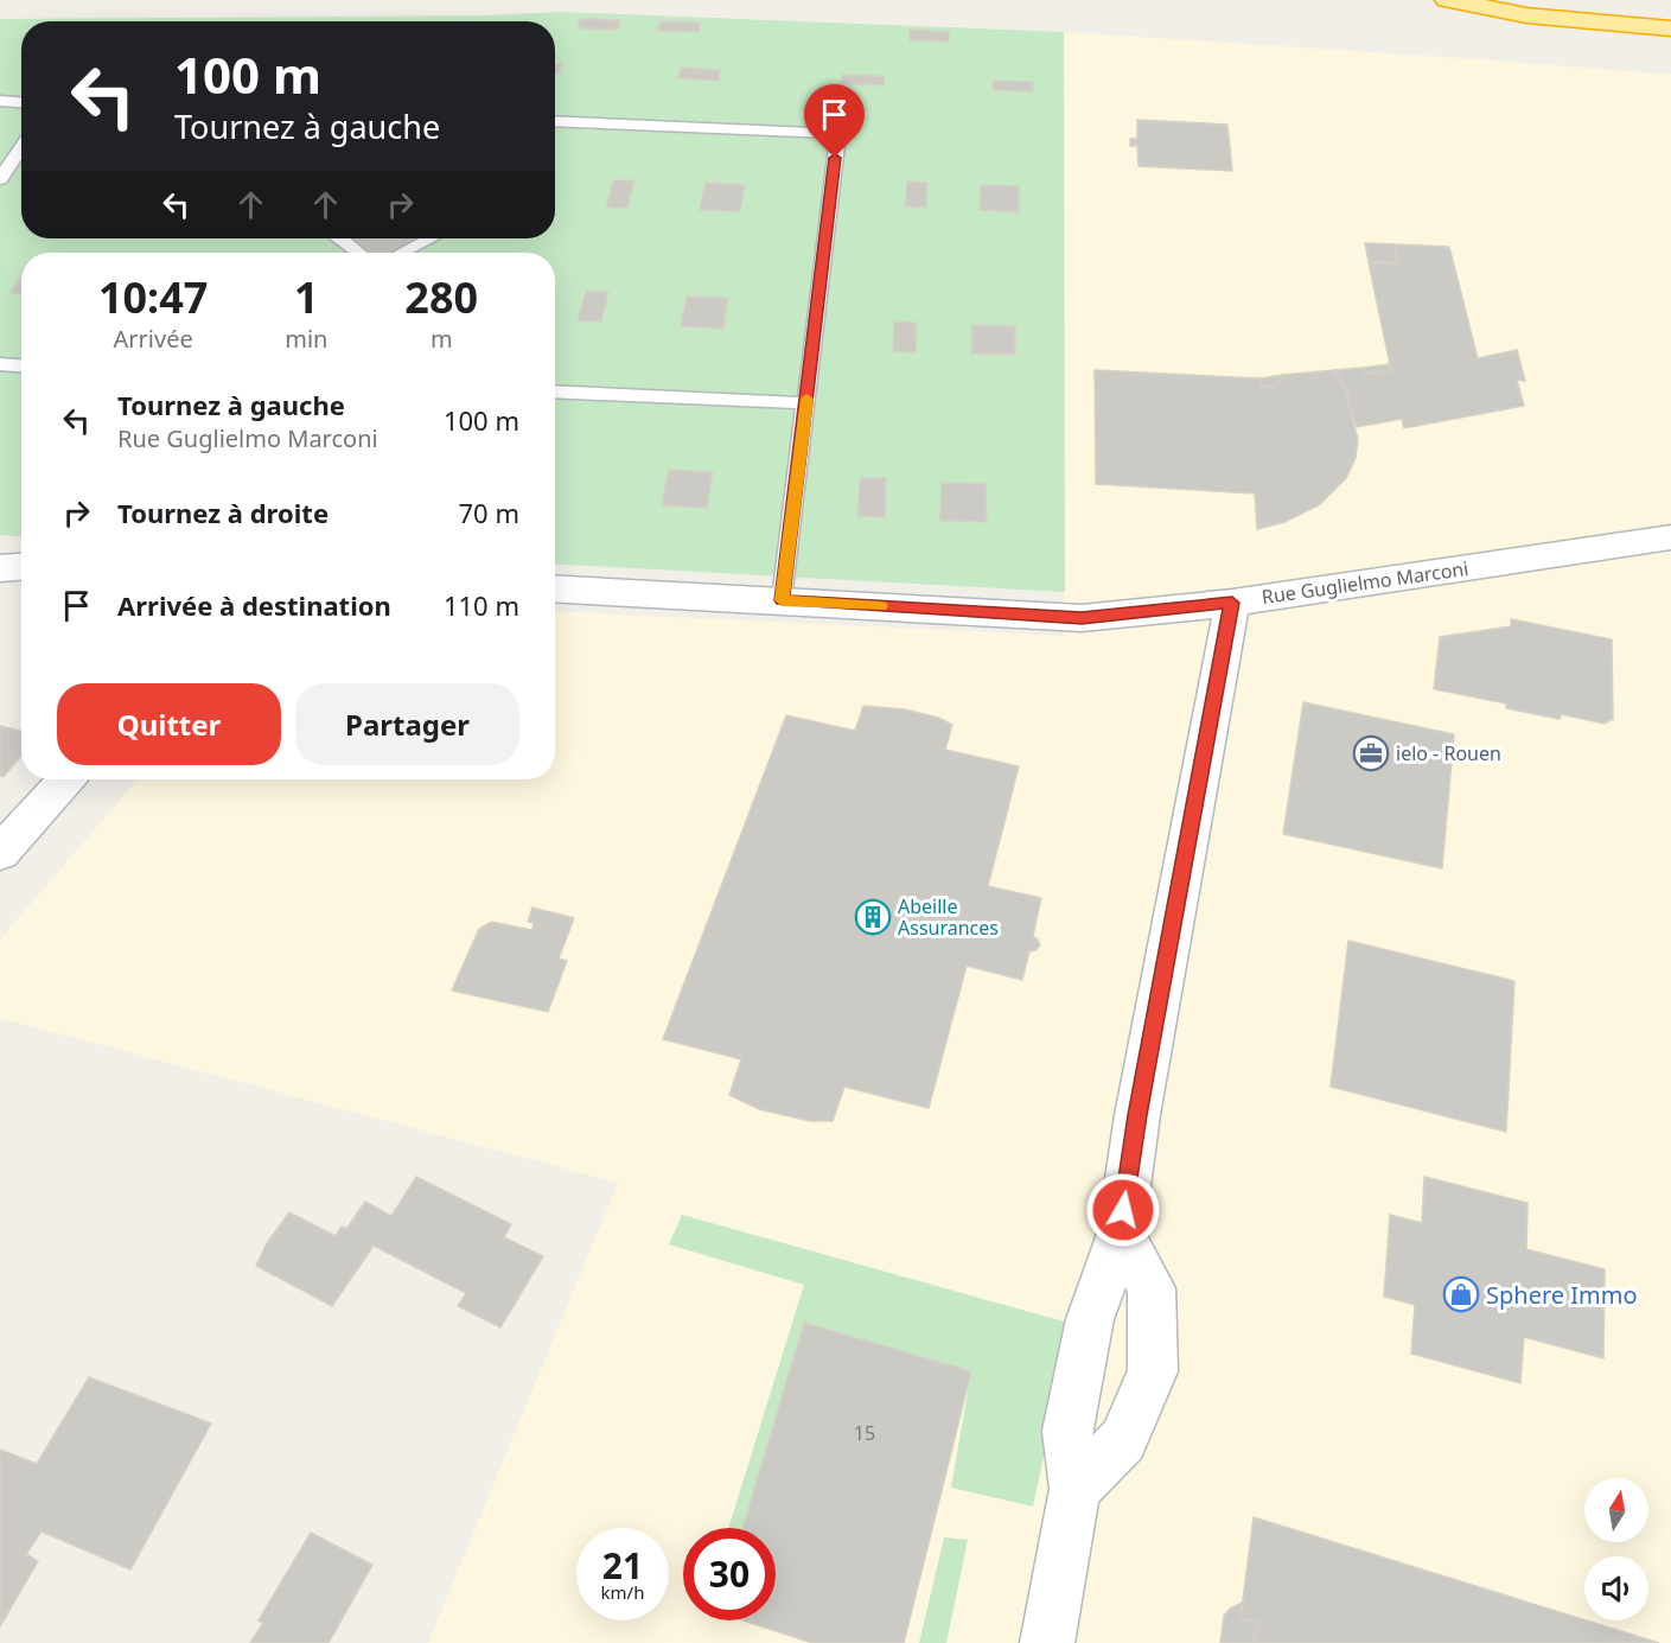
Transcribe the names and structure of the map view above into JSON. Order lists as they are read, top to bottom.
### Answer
{
  "streets": {
    "street": ["Rue Guglielmo Marconi"]
  },
  "places": {
    "office": ["ielo - Rouen"],
    "building": ["Abeille Assurances"],
    "shop": ["Sphere Immo"]
  },
  "house_numbers": ["15"],
  "north": "top",
  "page": {
    "turn": ["100 m", "Tournez à gauche"],
    "eta": [
      "10:47",
      "Arrivée",
      "1",
      "min",
      "280",
      "m"
    ],
    "list": [
      {
        "name": "Tournez à gauche",
        "note": "Rue Guglielmo Marconi",
        "value": "100 m"
      },
      {
        "name": "Tournez à droite",
        "value": "70 m"
      },
      {
        "name": "Arrivée à destination",
        "value": "110 m"
      }
    ],
    "buttons": ["Quitter", "Partager"],
    "speed": "21 km/h",
    "limit": "30"
  }
}
